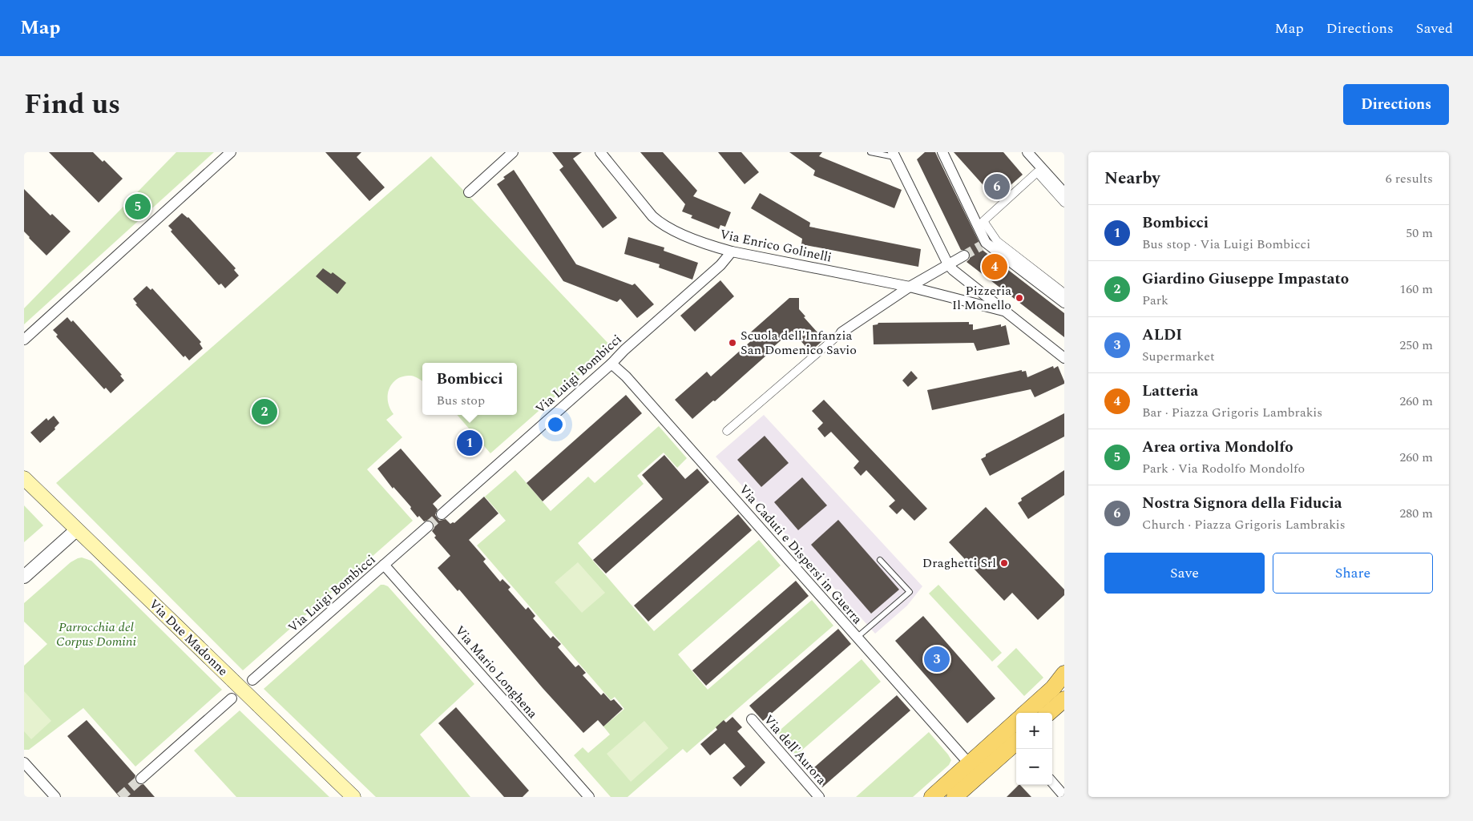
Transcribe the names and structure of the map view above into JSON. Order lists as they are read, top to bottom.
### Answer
{
  "streets": {
    "main road": ["Via Due Madonne"],
    "street": [
      "Via Enrico Golinelli",
      "Via Luigi Bombicci",
      "Via Caduti e Dispersi in Guerra",
      "Via Mario Longhena",
      "Via dell'Aurora"
    ]
  },
  "crossings": [
    ["Via Enrico Golinelli", "Via Luigi Bombicci"],
    ["Via Luigi Bombicci", "Via Caduti e Dispersi in Guerra"],
    ["Via Luigi Bombicci", "Via Mario Longhena"]
  ],
  "parks": ["Parrocchia del Corpus Domini"],
  "places": ["Pizzeria Il Monello", "Scuola dell'Infanzia San Domenico Savio", "Draghetti Srl"],
  "page": {
    "header": "Map",
    "nav": ["Map", "Directions", "Saved"],
    "title": "Find us",
    "buttons": [
      "Directions",
      ["Save", "Share"]
    ],
    "heading": ["Nearby", "6 results"],
    "pins": [
      "6",
      "5",
      "4",
      "2",
      "1",
      "3"
    ],
    "list": [
      {
        "mark": "1",
        "name": "Bombicci",
        "note": "Bus stop · Via Luigi Bombicci",
        "value": "50 m"
      },
      {
        "mark": "2",
        "name": "Giardino Giuseppe Impastato",
        "note": "Park",
        "value": "160 m"
      },
      {
        "mark": "3",
        "name": "ALDI",
        "note": "Supermarket",
        "value": "250 m"
      },
      {
        "mark": "4",
        "name": "Latteria",
        "note": "Bar · Piazza Grigoris Lambrakis",
        "value": "260 m"
      },
      {
        "mark": "5",
        "name": "Area ortiva Mondolfo",
        "note": "Park · Via Rodolfo Mondolfo",
        "value": "260 m"
      },
      {
        "mark": "6",
        "name": "Nostra Signora della Fiducia",
        "note": "Church · Piazza Grigoris Lambrakis",
        "value": "280 m"
      }
    ],
    "popup": ["Bombicci", "Bus stop"],
    "map_buttons": ["+", "−"]
  }
}
